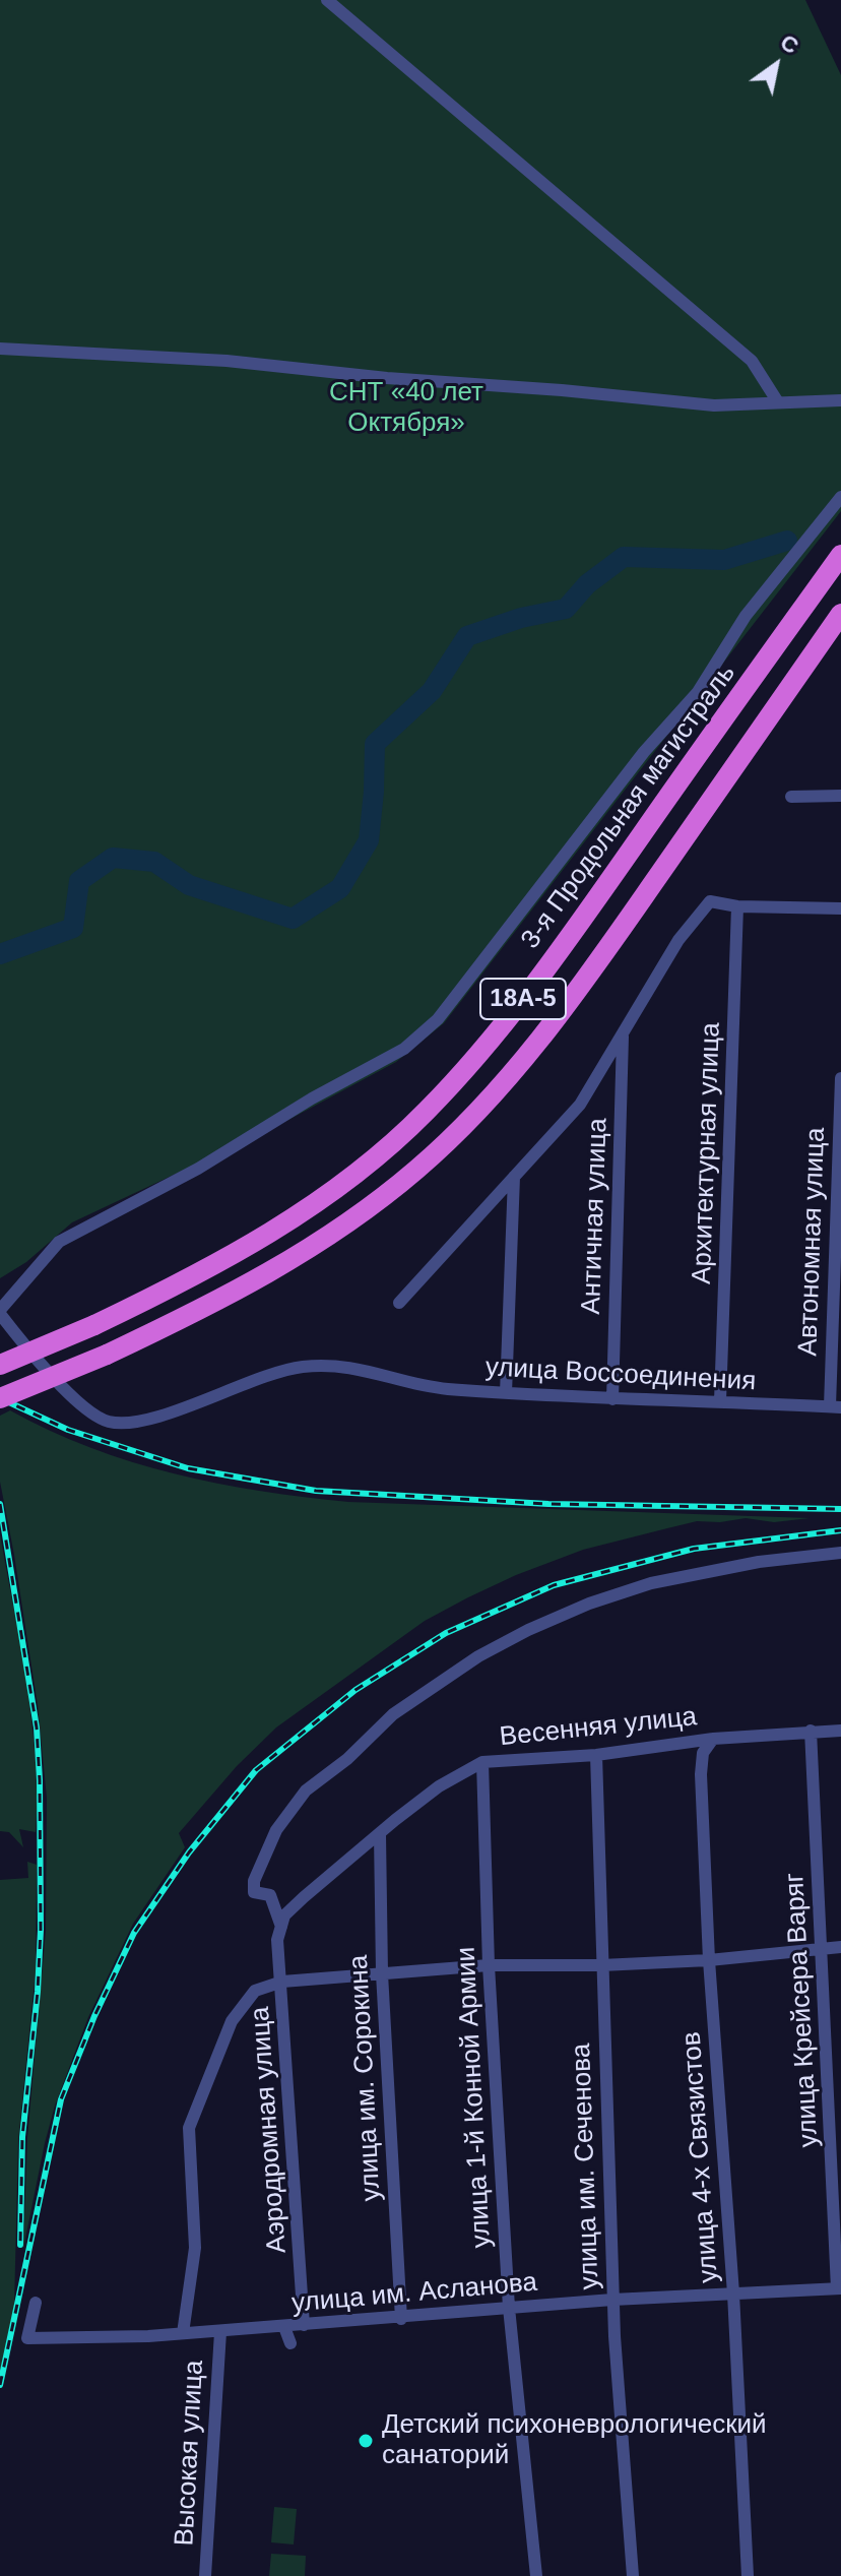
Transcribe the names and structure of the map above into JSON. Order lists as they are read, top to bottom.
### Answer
{
  "streets": {
    "highway": ["3-я Продольная магистраль", "18А-5"],
    "street": [
      "Архитектурная улица",
      "Античная улица",
      "Автономная улица",
      "улица Воссоединения",
      "Весенняя улица",
      "улица Крейсера Варяг",
      "улица им. Сорокина",
      "улица 1-й Конной Армии",
      "Аэродромная улица",
      "улица 4-х Связистов",
      "улица им. Сеченова",
      "улица им. Асланова",
      "Высокая улица"
    ]
  },
  "crossings": [
    ["Архитектурная улица", "улица Воссоединения"],
    ["Античная улица", "улица Воссоединения"],
    ["Автономная улица", "улица Воссоединения"],
    ["Весенняя улица", "улица Крейсера Варяг"],
    ["Весенняя улица", "улица им. Сорокина"],
    ["Весенняя улица", "улица 1-й Конной Армии"],
    ["Весенняя улица", "улица 4-х Связистов"],
    ["Весенняя улица", "улица им. Сеченова"],
    ["улица Крейсера Варяг", "улица им. Асланова"],
    ["улица им. Сорокина", "улица им. Асланова"],
    ["улица 1-й Конной Армии", "улица им. Асланова"],
    ["Аэродромная улица", "улица им. Асланова"],
    ["Аэродромная улица", "Высокая улица"],
    ["улица 4-х Связистов", "улица им. Асланова"],
    ["улица им. Сеченова", "улица им. Асланова"],
    ["улица им. Асланова", "Высокая улица"]
  ],
  "parks": ["СНТ «40 лет Октября»"],
  "places": ["Детский психоневрологический санаторий"],
  "north": "top right"
}
